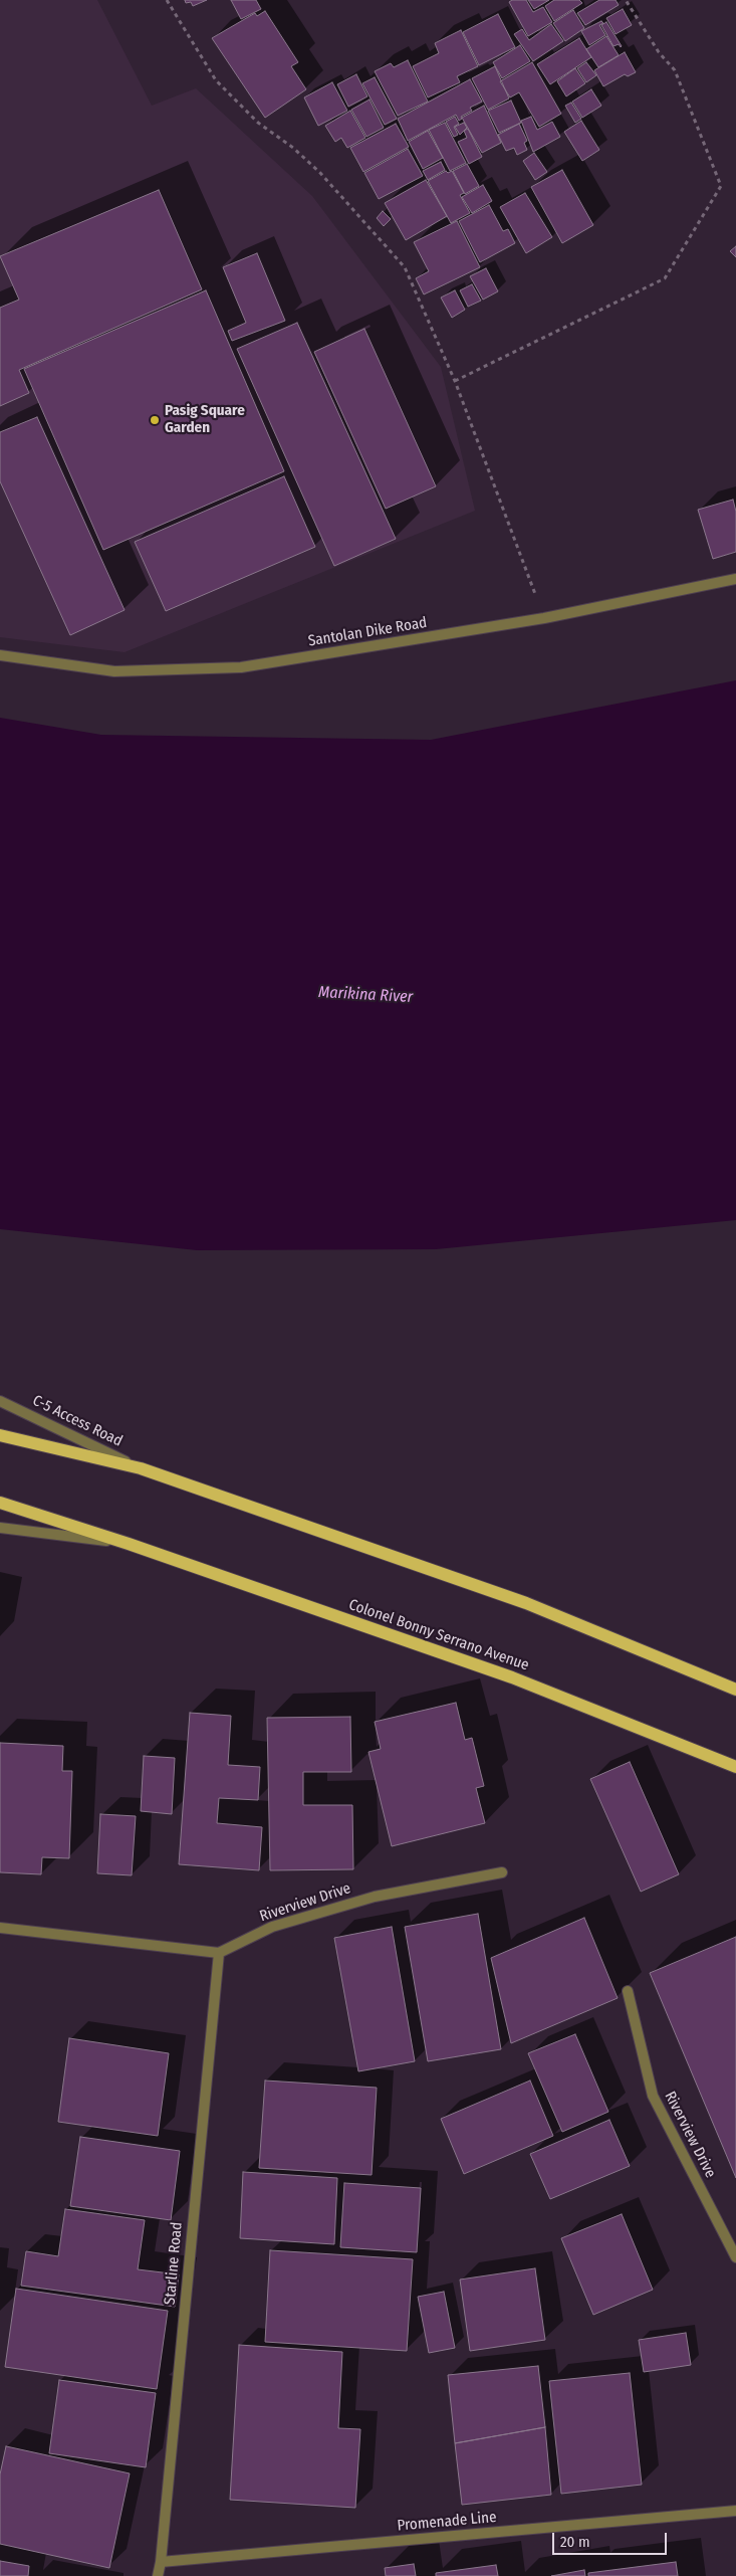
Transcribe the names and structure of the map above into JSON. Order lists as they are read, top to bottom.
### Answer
{
  "streets": {
    "main road": ["Colonel Bonny Serrano Avenue"],
    "street": [
      "Santolan Dike Road",
      "C-5 Access Road",
      "Riverview Drive",
      "Starline Road",
      "Promenade Line"
    ]
  },
  "crossings": [
    ["Riverview Drive", "Starline Road"],
    ["Starline Road", "Promenade Line"]
  ],
  "water": ["Marikina River"],
  "places": ["Pasig Square Garden"],
  "scale_bar": "20 m"
}
